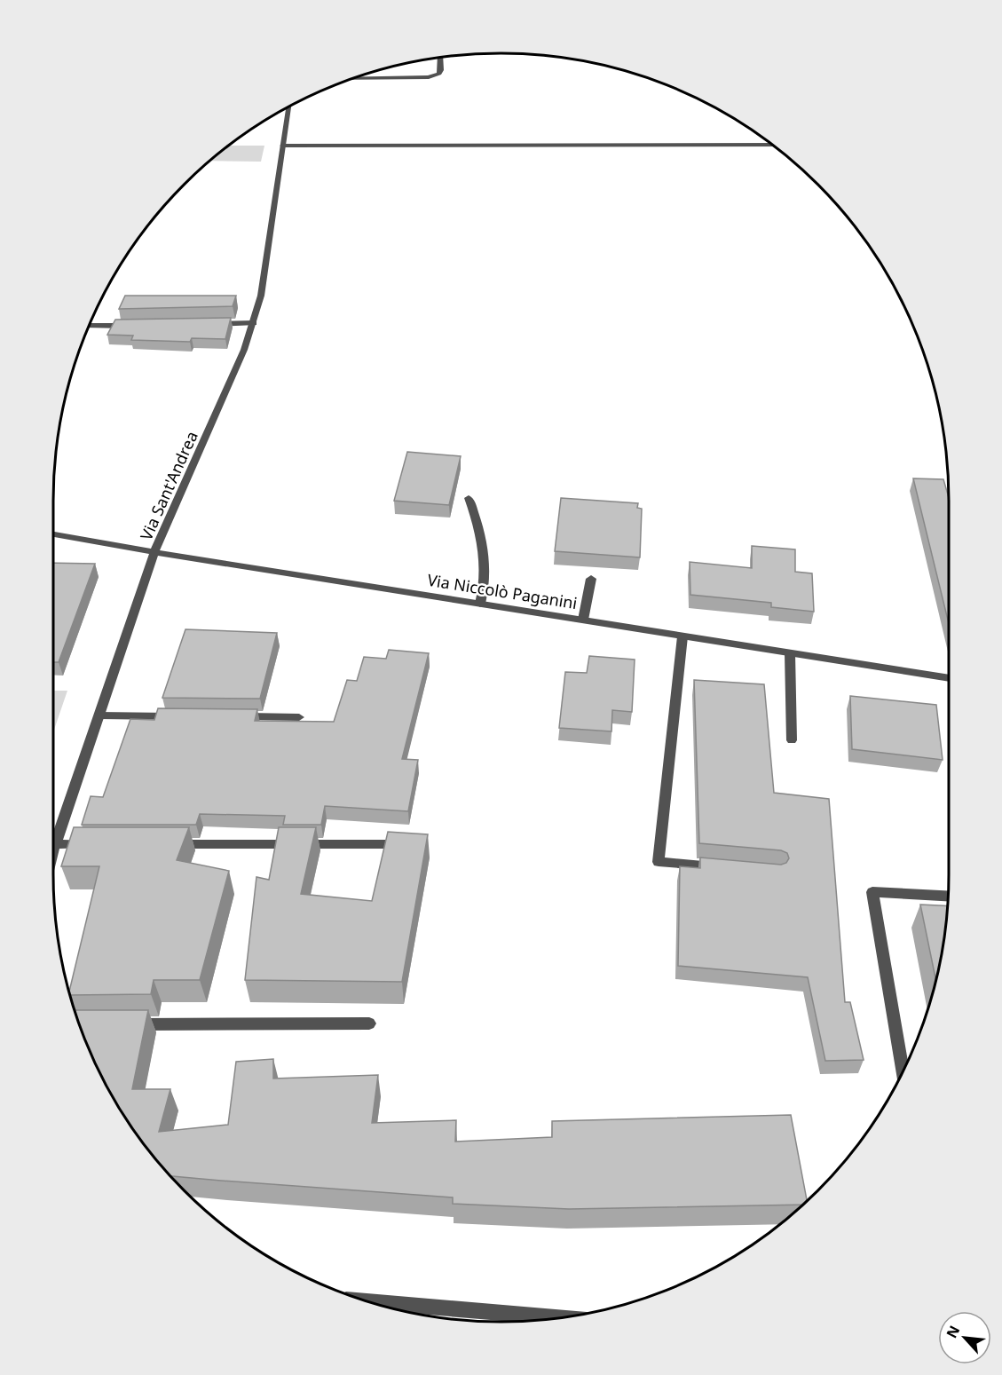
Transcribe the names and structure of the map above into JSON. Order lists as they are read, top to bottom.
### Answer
{
  "streets": {
    "street": ["Via Sant'Andrea", "Via Niccolò Paganini"]
  },
  "crossings": [
    ["Via Sant'Andrea", "Via Niccolò Paganini"]
  ],
  "north": "top left"
}
